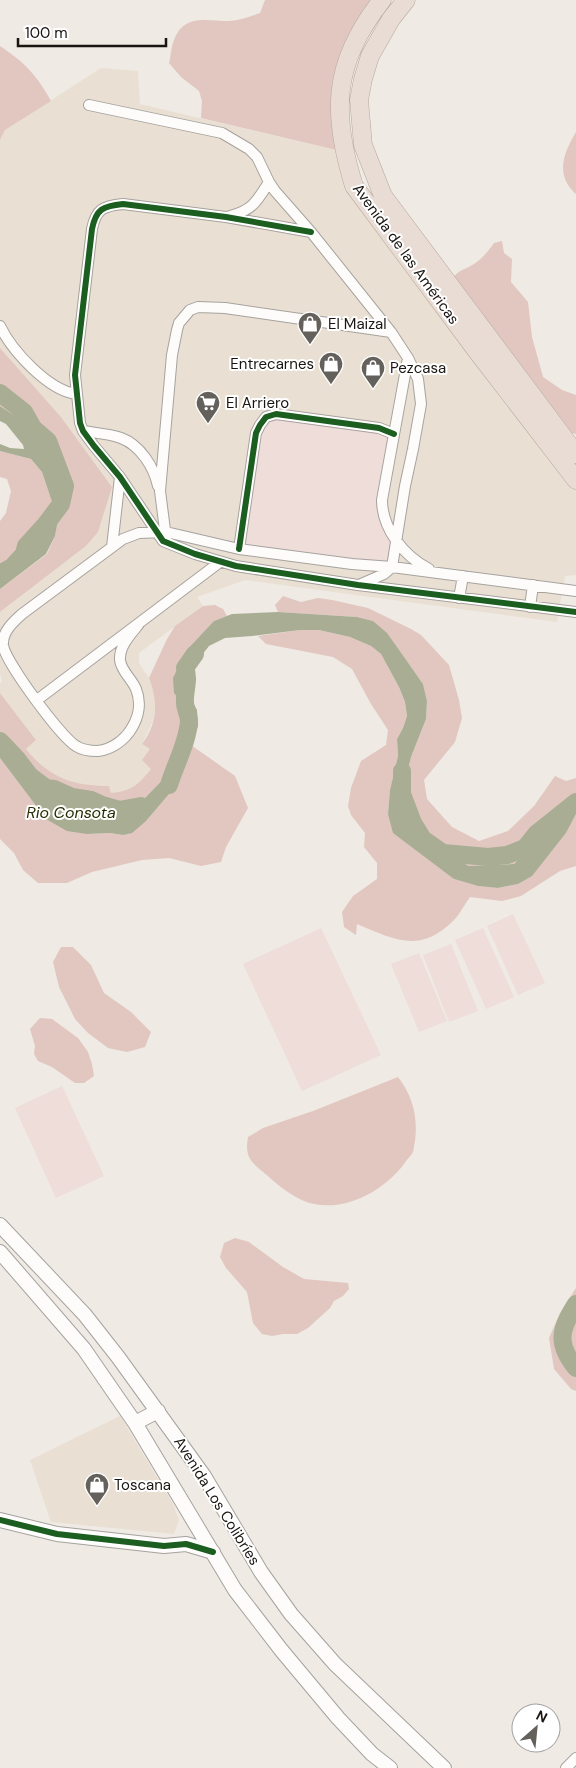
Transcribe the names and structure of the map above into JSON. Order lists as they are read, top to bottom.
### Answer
{
  "streets": {
    "highway": ["Avenida de las Américas"],
    "main road": ["Avenida Los Colibríes"]
  },
  "water": ["Rio Consota"],
  "places": {
    "shop": [
      "El Maizal",
      "Entrecarnes",
      "Pezcasa",
      "Toscana"
    ],
    "supermarket": ["El Arriero"]
  },
  "scale_bar": "100 m",
  "north": "top right"
}
